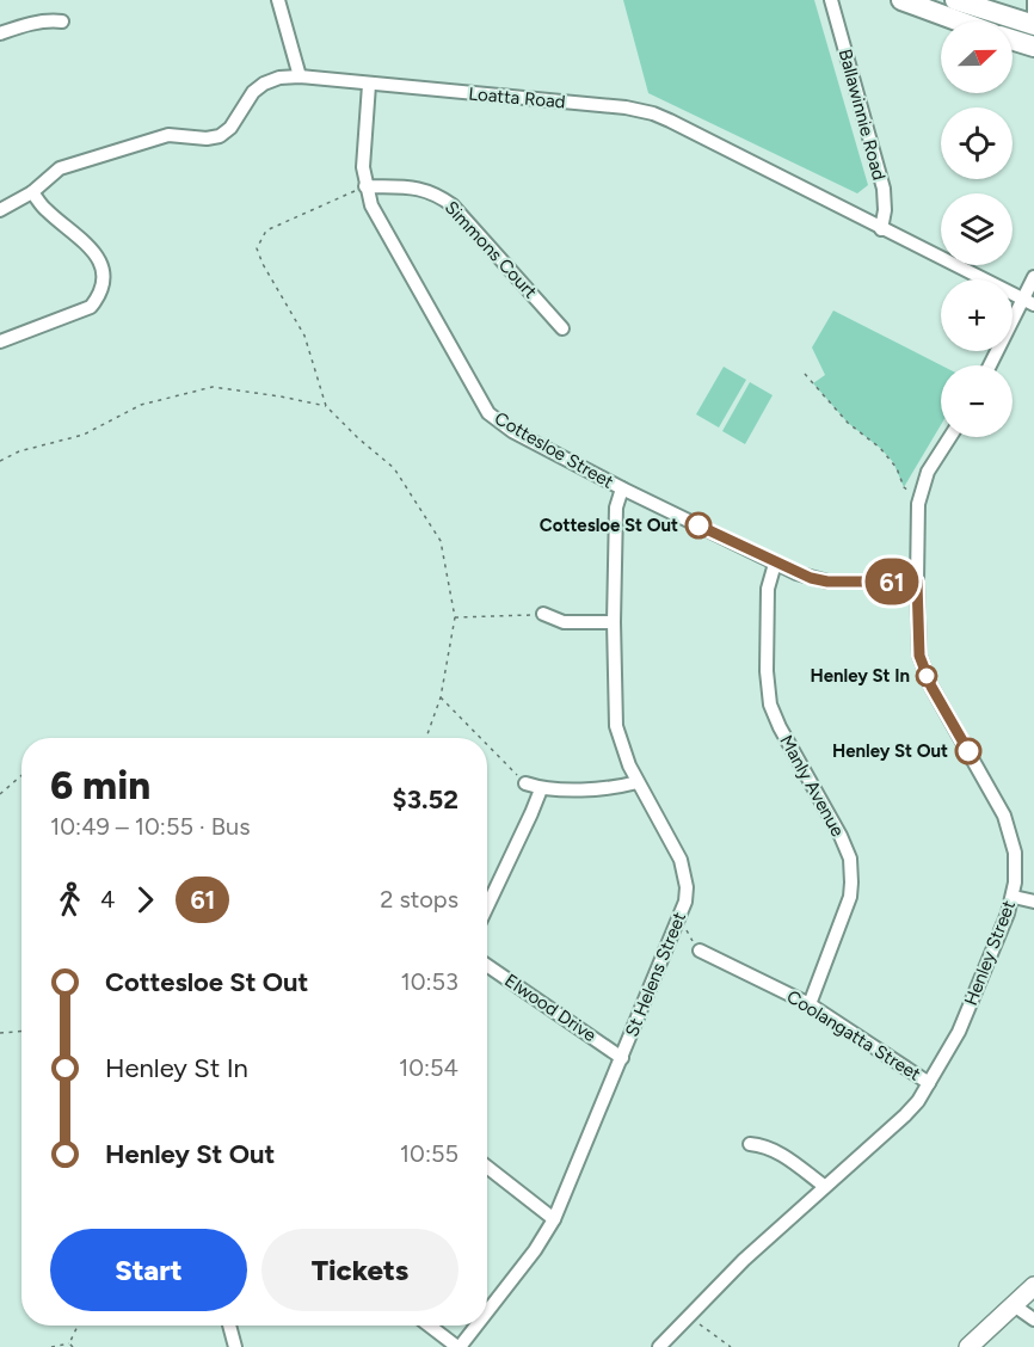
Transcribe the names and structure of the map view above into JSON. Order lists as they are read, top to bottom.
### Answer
{
  "streets": {
    "street": [
      "Loatta Road",
      "Ballawinnie Road",
      "Simmons Court",
      "Cottesloe Street",
      "Manly Avenue",
      "Henley Street",
      "St Helens Street",
      "Elwood Drive",
      "Coolangatta Street"
    ]
  },
  "crossings": [
    ["Loatta Road", "Ballawinnie Road"],
    ["Loatta Road", "Cottesloe Street"],
    ["Simmons Court", "Cottesloe Street"],
    ["Cottesloe Street", "Manly Avenue"],
    ["Cottesloe Street", "Henley Street"],
    ["Cottesloe Street", "St Helens Street"],
    ["Manly Avenue", "Coolangatta Street"],
    ["Henley Street", "Coolangatta Street"],
    ["St Helens Street", "Elwood Drive"]
  ],
  "places": ["Cottesloe St Out", "Henley St In", "Henley St Out"],
  "lines": ["bus line 61"],
  "north": "right",
  "page": {
    "on_map": "61",
    "map_buttons": ["+", "−"],
    "heading": ["6 min", "10:49 – 10:55 · Bus", "$3.52"],
    "legs": ["4", "61", "2 stops"],
    "list": [
      {
        "name": "Cottesloe St Out",
        "value": "10:53"
      },
      {
        "name": "Henley St In",
        "value": "10:54"
      },
      {
        "name": "Henley St Out",
        "value": "10:55"
      }
    ],
    "buttons": ["Start", "Tickets"]
  }
}
